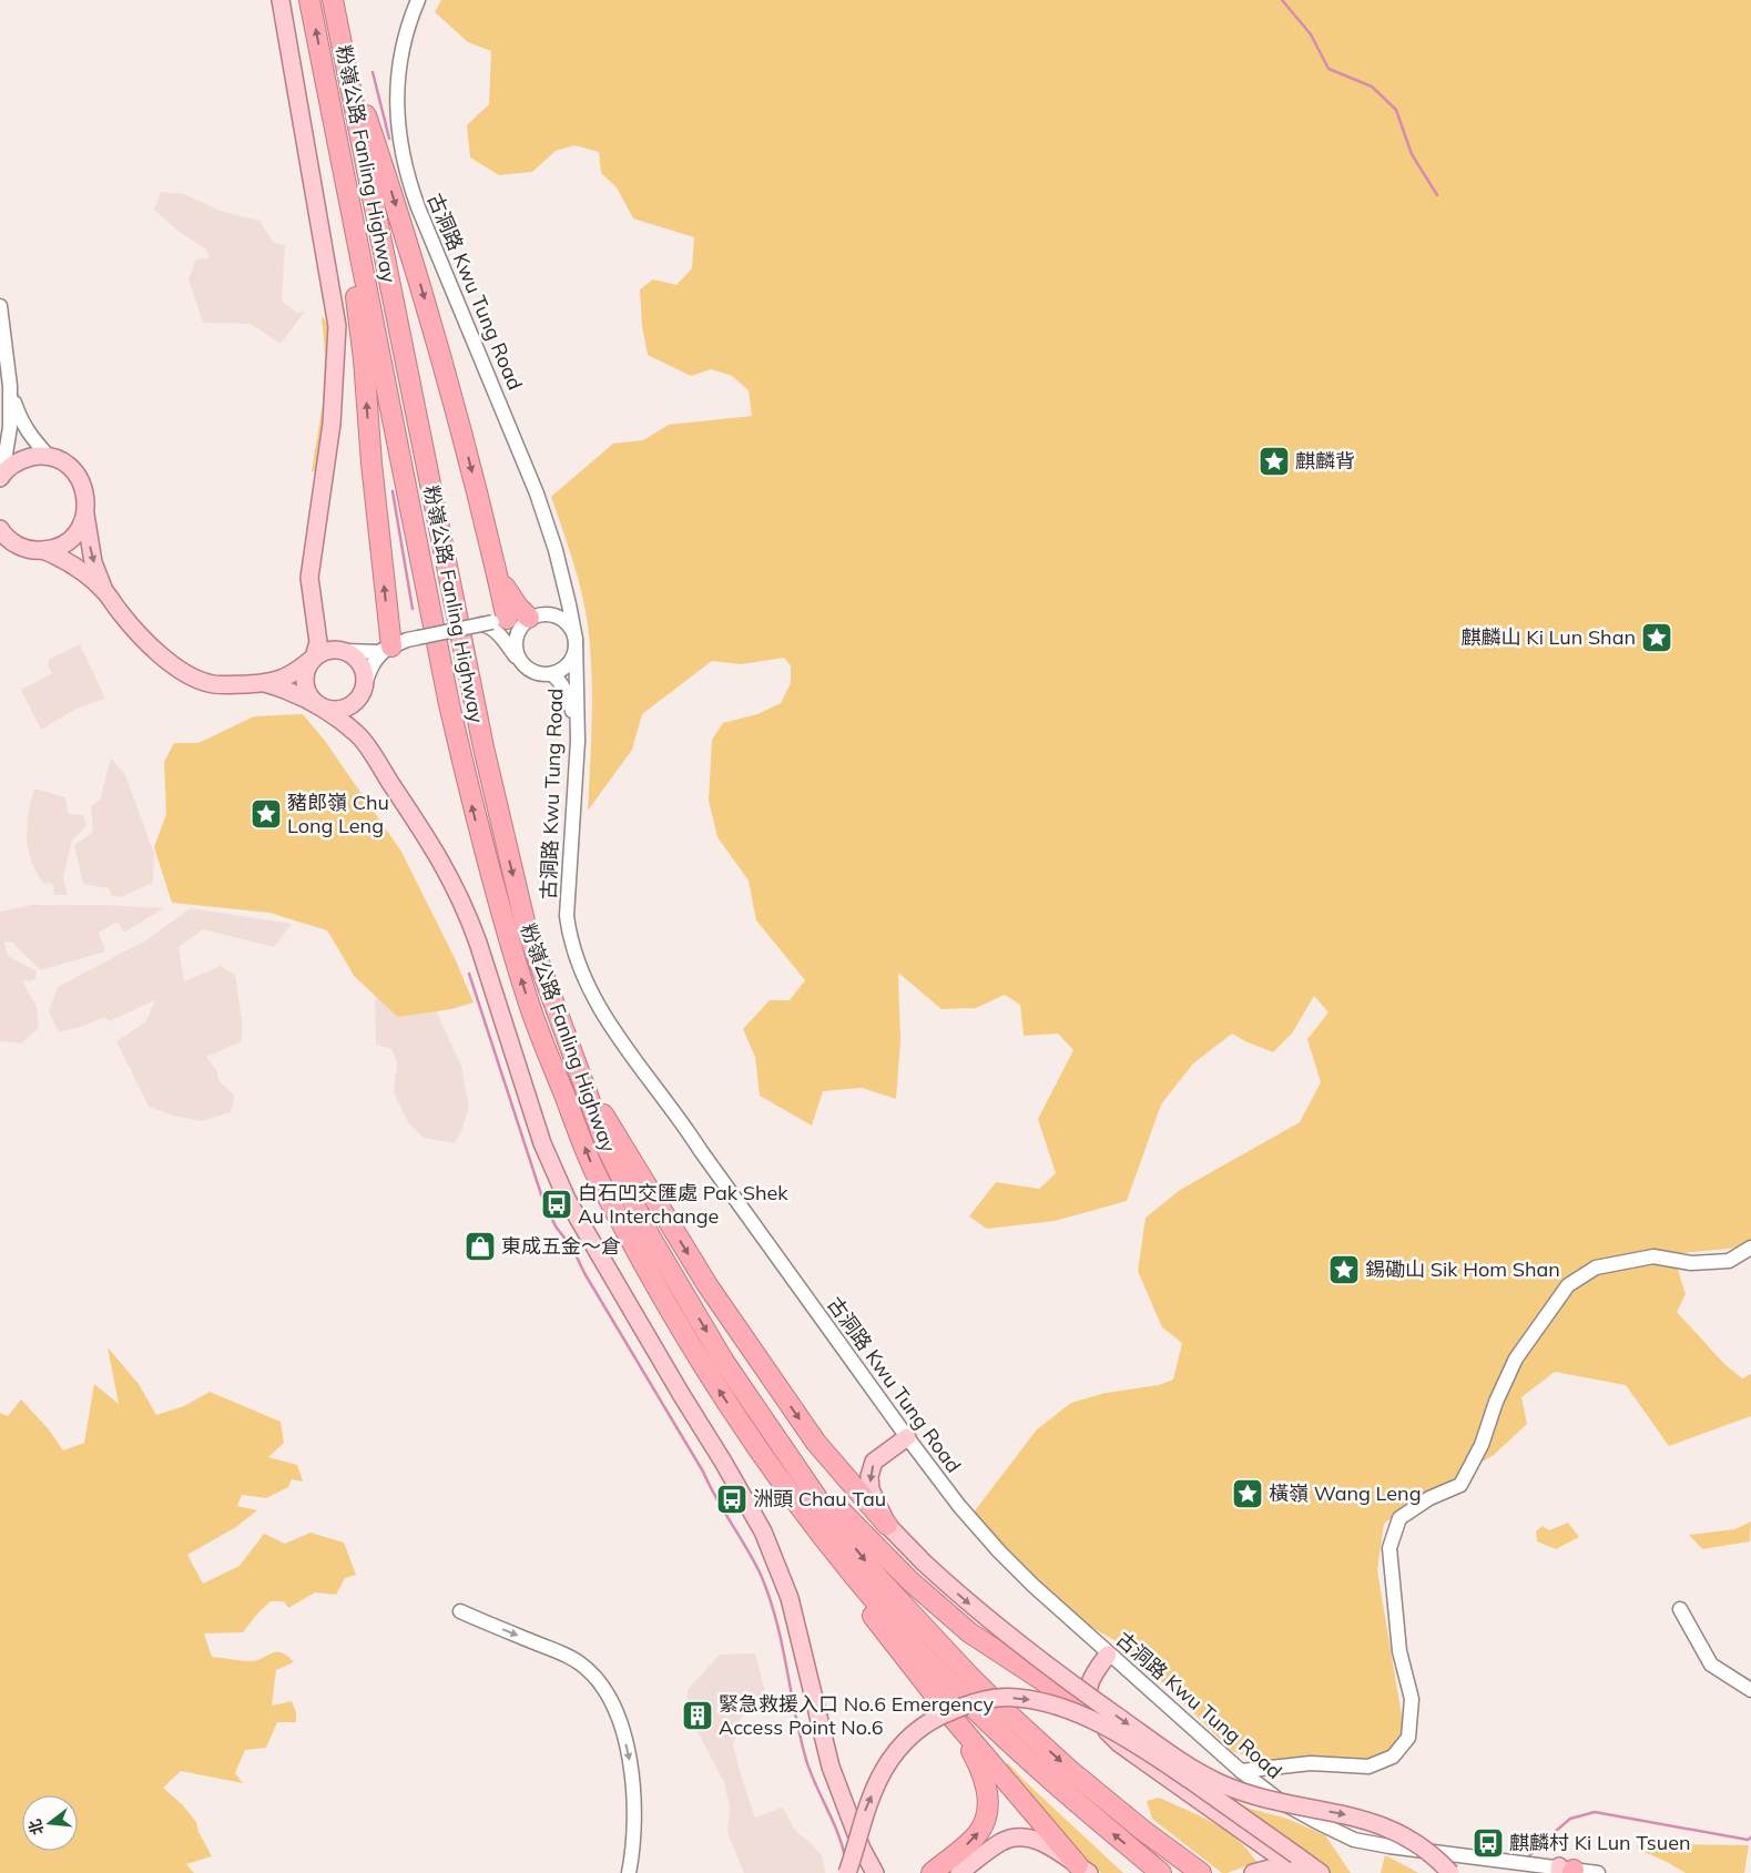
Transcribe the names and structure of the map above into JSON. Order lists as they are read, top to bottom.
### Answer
{
  "streets": {
    "highway": ["粉嶺公路 Fanling Highway"],
    "street": ["古洞路 Kwu Tung Road"]
  },
  "places": {
    "place": [
      "麒麟背",
      "麒麟山 Ki Lun Shan",
      "豬郎嶺 Chu Long Leng",
      "錫磡山 Sik Hom Shan",
      "橫嶺 Wang Leng"
    ],
    "bus stop": ["白石凹交匯處 Pak Shek Au Interchange", "洲頭 Chau Tau", "麒麟村 Ki Lun Tsuen"],
    "shop": ["東成五金～倉"],
    "building": ["緊急救援入口 No.6 Emergency Access Point No.6"]
  },
  "north": "left"
}
